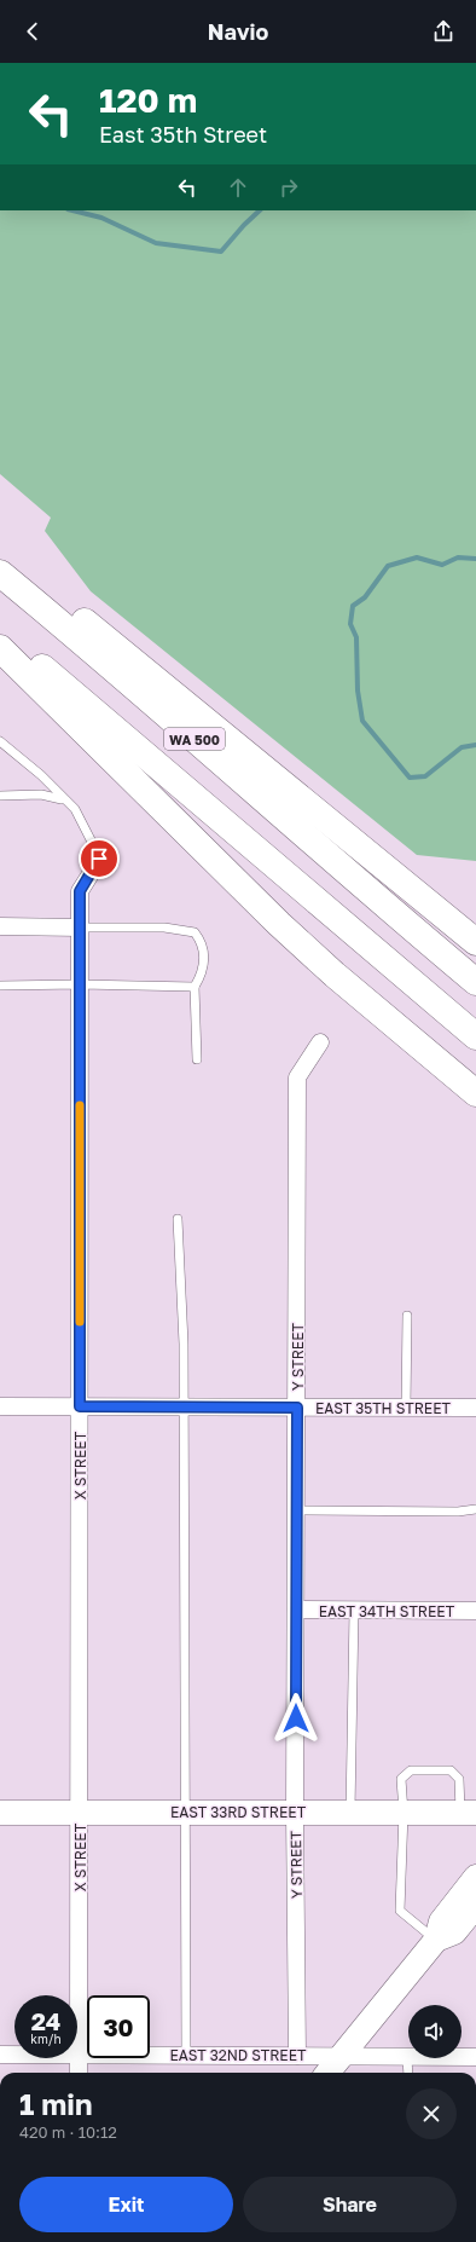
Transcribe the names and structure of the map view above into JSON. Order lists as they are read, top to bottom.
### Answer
{
  "streets": {
    "highway": ["WA 500"],
    "street": [
      "Y STREET",
      "EAST 35TH STREET",
      "X STREET",
      "EAST 34TH STREET",
      "EAST 33RD STREET",
      "EAST 32ND STREET"
    ]
  },
  "crossings": [
    ["Y STREET", "EAST 35TH STREET"],
    ["Y STREET", "EAST 34TH STREET"],
    ["Y STREET", "EAST 33RD STREET"],
    ["Y STREET", "EAST 32ND STREET"],
    ["EAST 35TH STREET", "X STREET"],
    ["X STREET", "EAST 33RD STREET"],
    ["X STREET", "EAST 32ND STREET"]
  ],
  "page": {
    "header": "Navio",
    "turn": ["120 m", "East 35th Street"],
    "speed": "24 km/h",
    "limit": "30",
    "heading": ["1 min", "420 m · 10:12"],
    "buttons": ["Exit", "Share"]
  }
}
